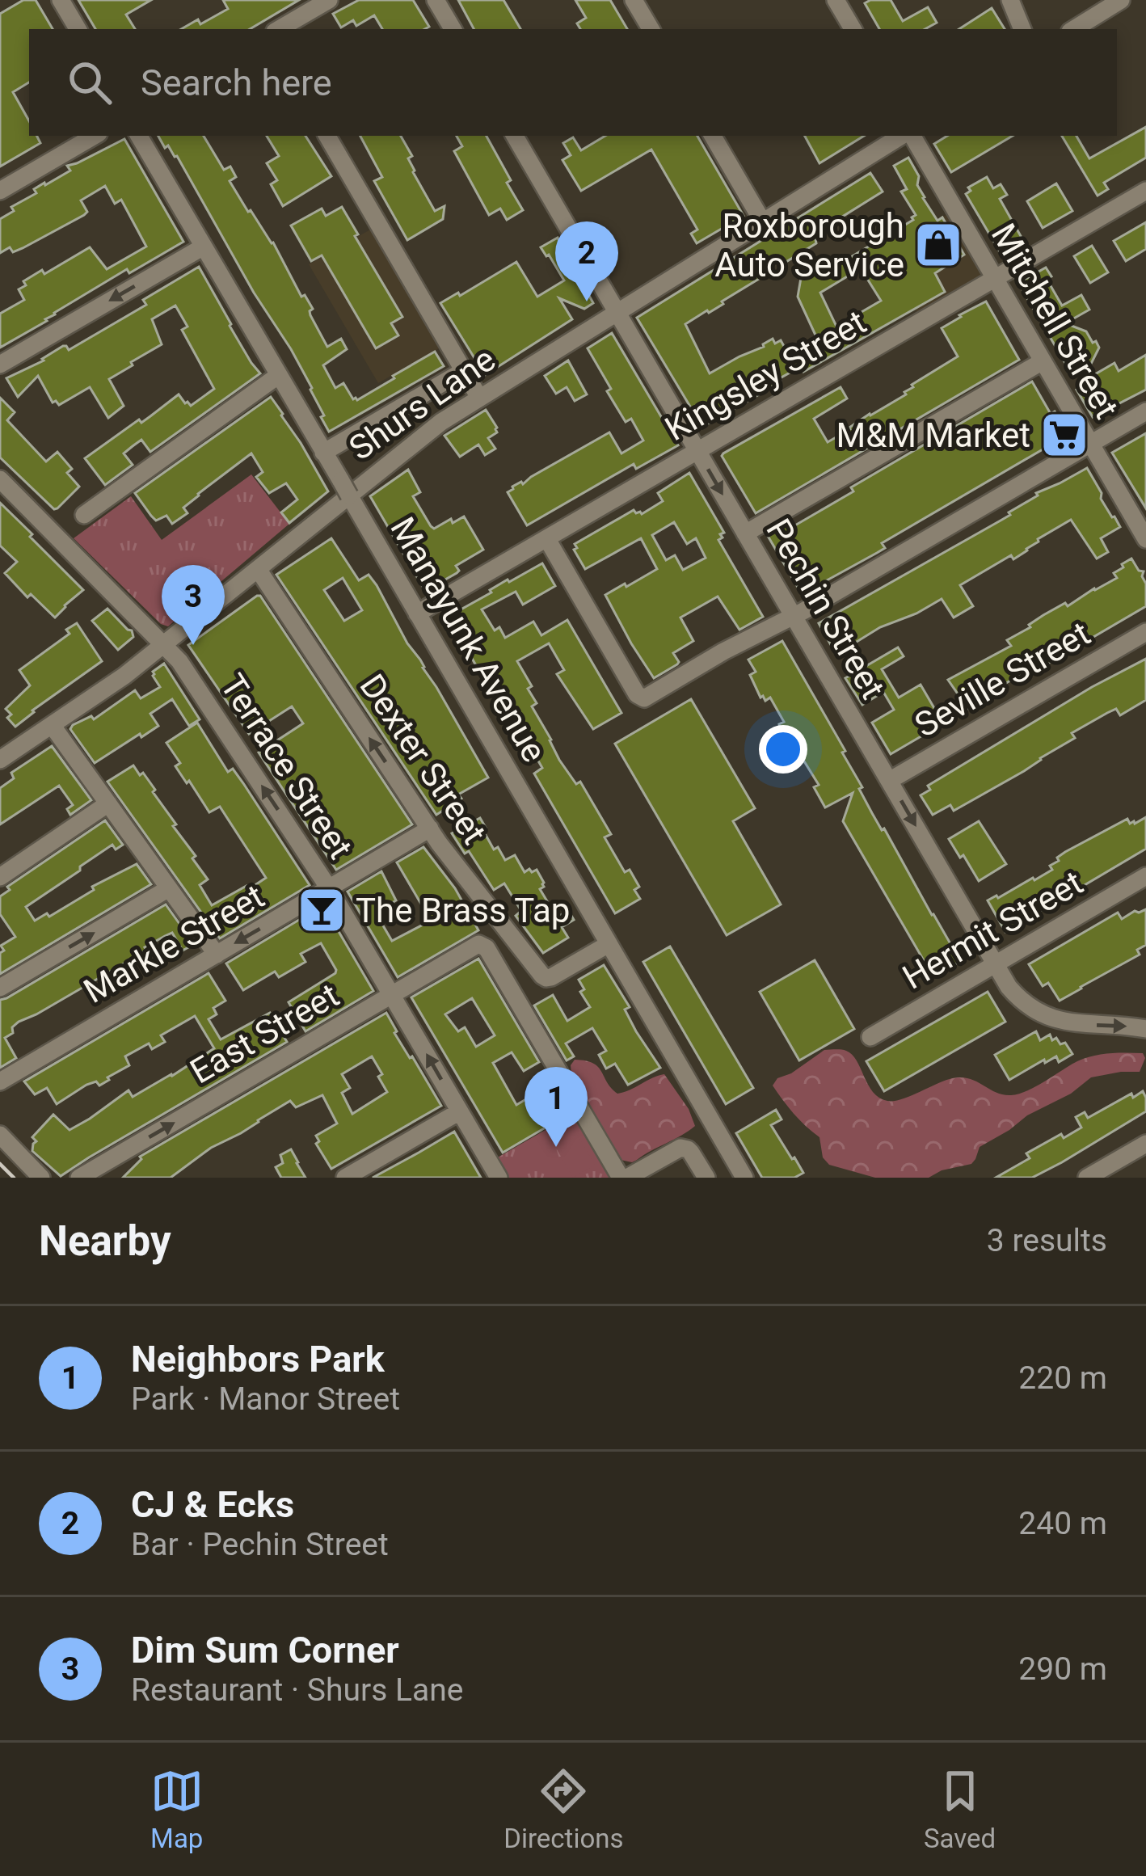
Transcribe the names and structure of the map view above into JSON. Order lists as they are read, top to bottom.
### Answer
{
  "streets": {
    "street": [
      "Mitchell Street",
      "Kingsley Street",
      "Shurs Lane",
      "Pechin Street",
      "Manayunk Avenue",
      "Seville Street",
      "Dexter Street",
      "Terrace Street",
      "Hermit Street",
      "Markle Street",
      "East Street"
    ]
  },
  "crossings": [
    ["Mitchell Street", "Kingsley Street"],
    ["Kingsley Street", "Pechin Street"],
    ["Kingsley Street", "Manayunk Avenue"],
    ["Shurs Lane", "Pechin Street"],
    ["Shurs Lane", "Dexter Street"],
    ["Shurs Lane", "Terrace Street"],
    ["Pechin Street", "Seville Street"],
    ["Pechin Street", "Hermit Street"],
    ["Manayunk Avenue", "Dexter Street"],
    ["Dexter Street", "Markle Street"],
    ["Terrace Street", "Markle Street"],
    ["Terrace Street", "East Street"]
  ],
  "one_way": ["Pechin Street", "Dexter Street"],
  "places": {
    "shop": ["Roxborough Auto Service"],
    "supermarket": ["M&M Market"],
    "bar": ["The Brass Tap"]
  },
  "page": {
    "search": "Search here",
    "pins": ["2", "3", "1"],
    "heading": ["Nearby", "3 results"],
    "list": [
      {
        "mark": "1",
        "name": "Neighbors Park",
        "note": "Park · Manor Street",
        "value": "220 m"
      },
      {
        "mark": "2",
        "name": "CJ & Ecks",
        "note": "Bar · Pechin Street",
        "value": "240 m"
      },
      {
        "mark": "3",
        "name": "Dim Sum Corner",
        "note": "Restaurant · Shurs Lane",
        "value": "290 m"
      }
    ],
    "nav": ["Map", "Directions", "Saved"]
  }
}
